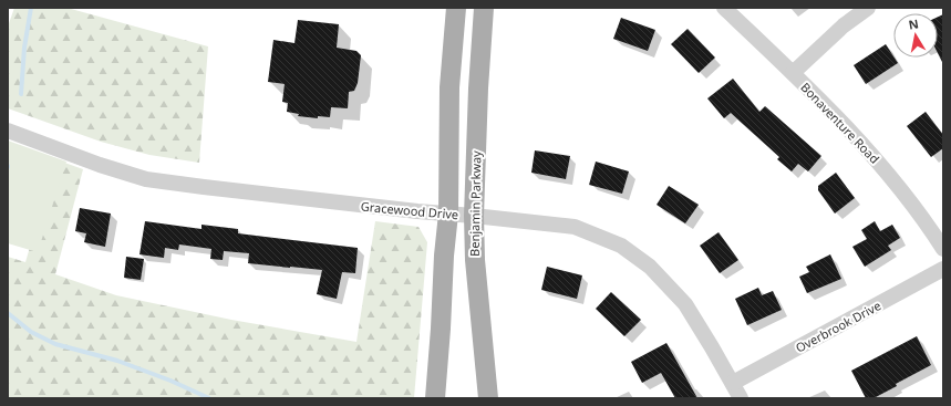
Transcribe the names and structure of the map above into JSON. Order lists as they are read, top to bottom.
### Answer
{
  "streets": {
    "main road": ["Benjamin Parkway"],
    "street": ["Bonaventure Road", "Gracewood Drive", "Overbrook Drive"]
  },
  "crossings": [
    ["Benjamin Parkway", "Gracewood Drive"],
    ["Gracewood Drive", "Overbrook Drive"]
  ],
  "north": "top"
}
